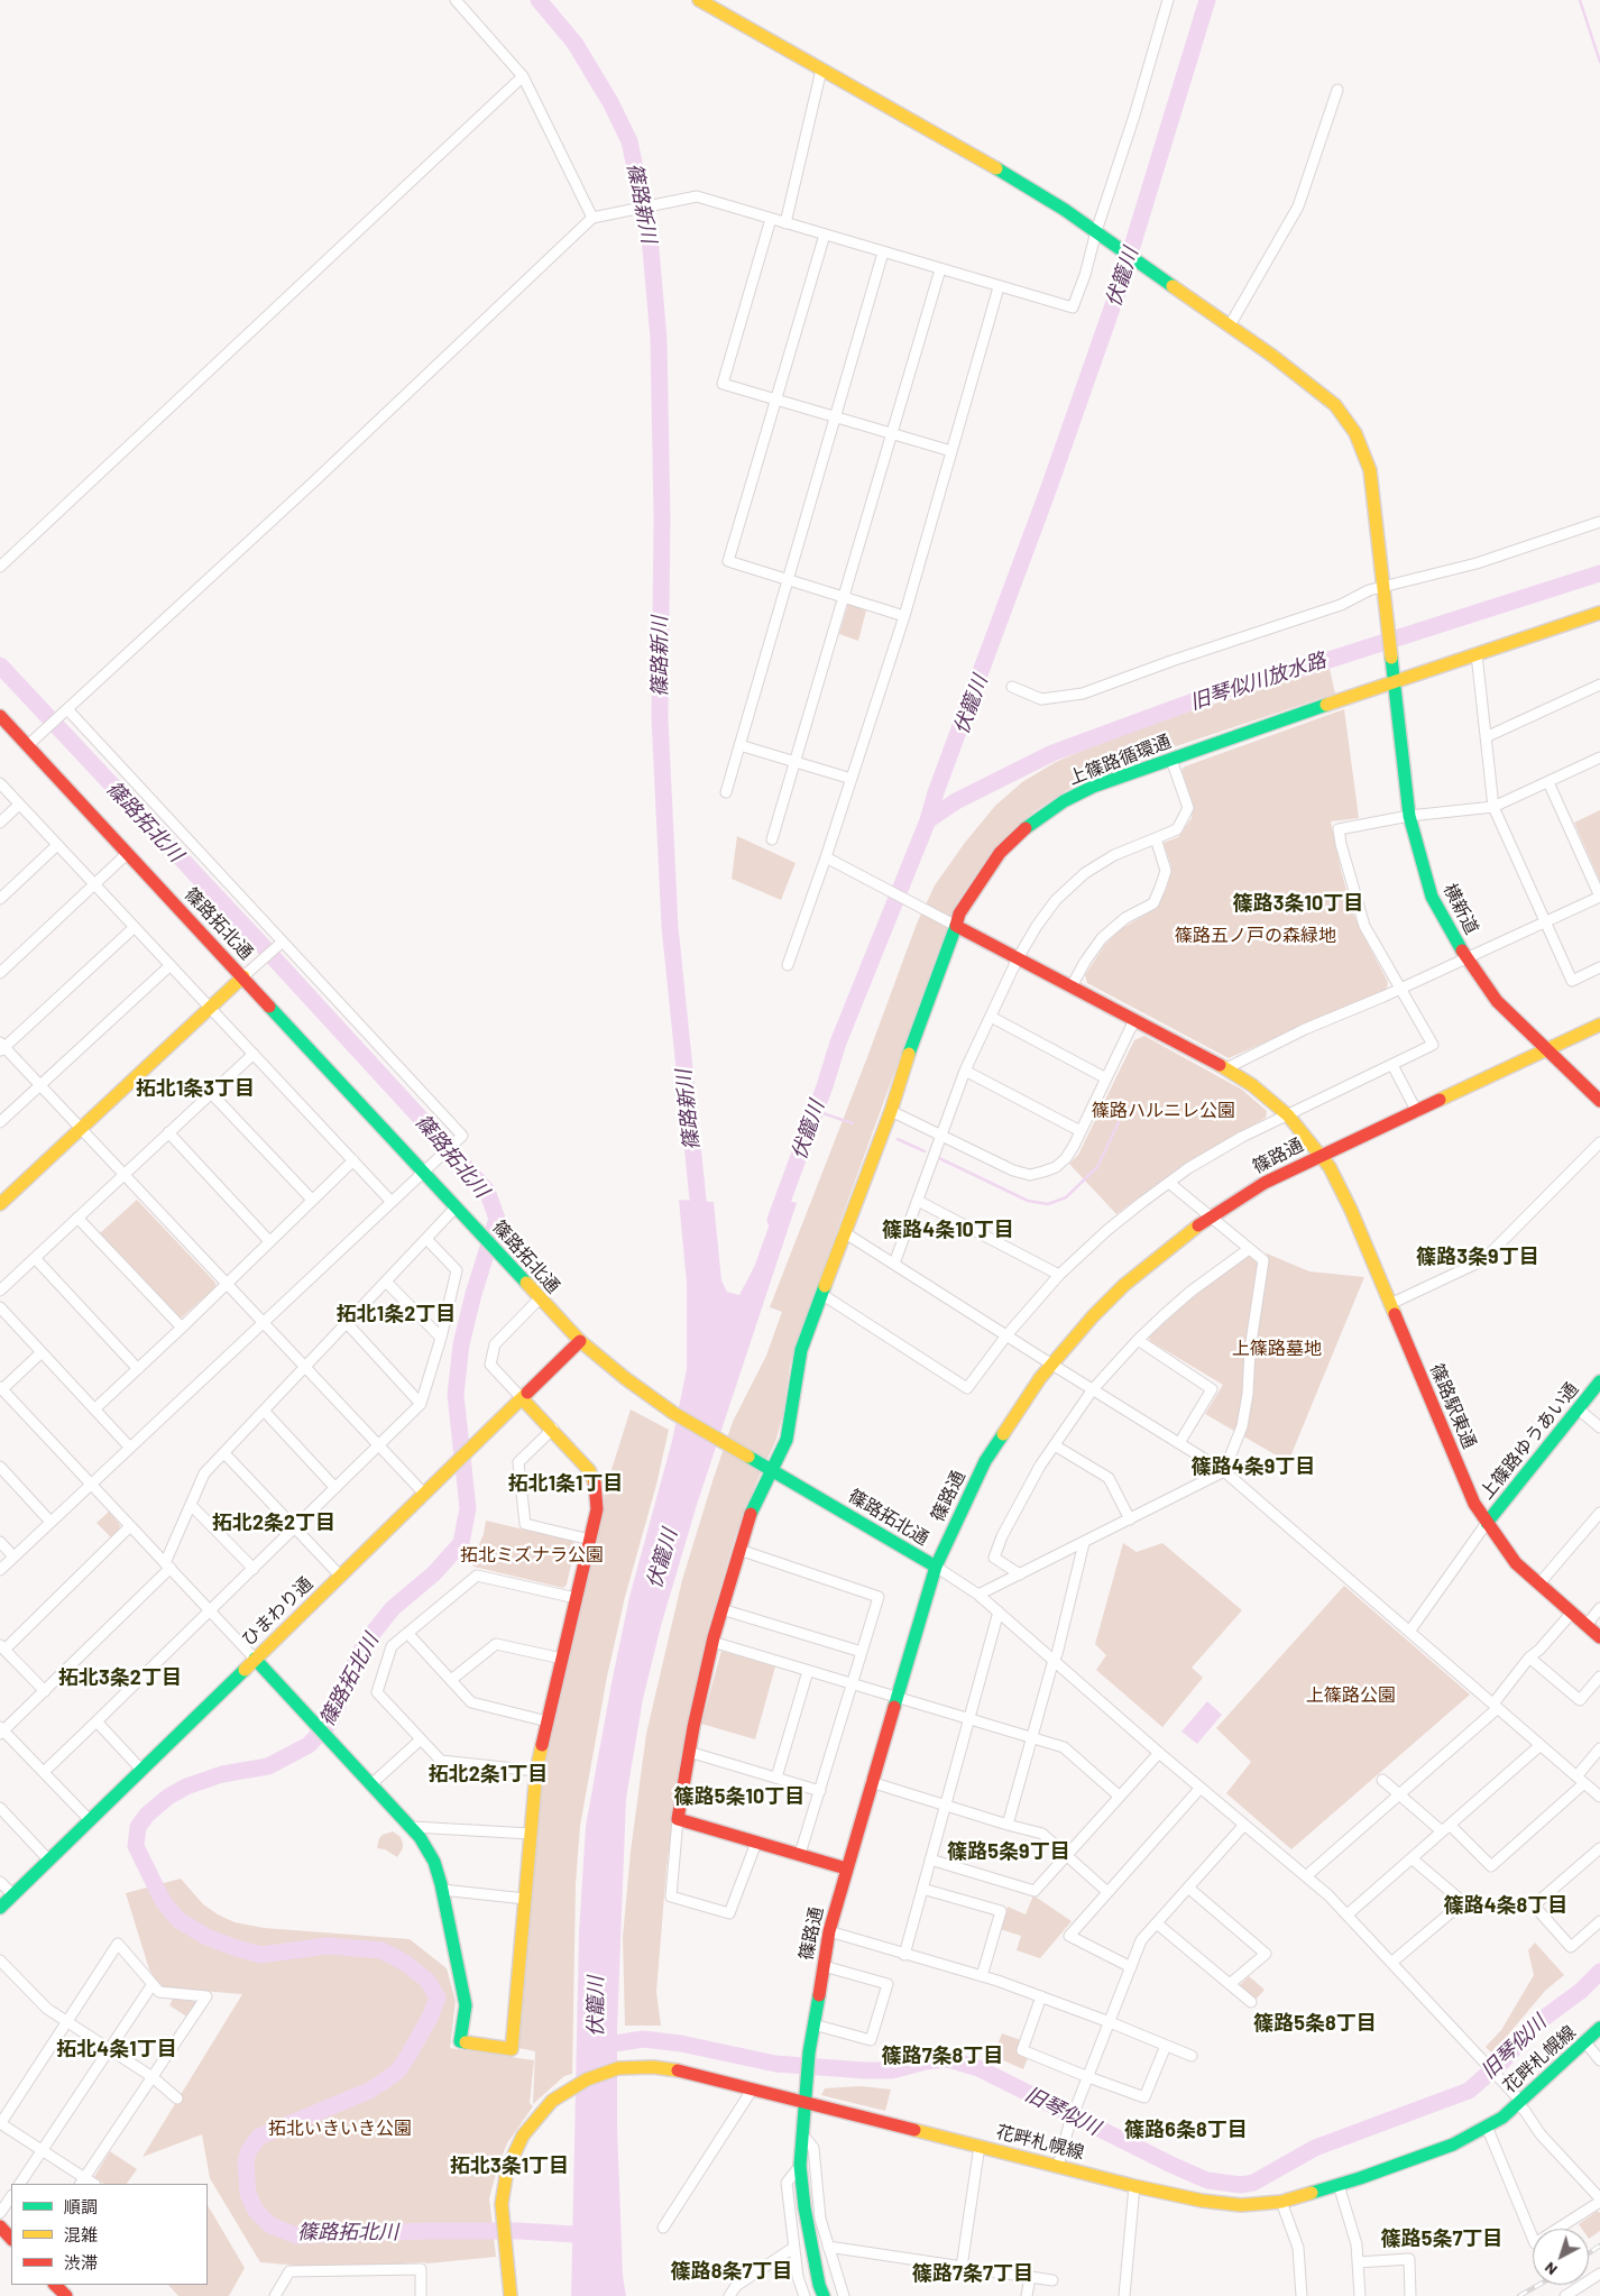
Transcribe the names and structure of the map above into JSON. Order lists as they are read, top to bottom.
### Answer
{
  "streets": {
    "street": [
      "上篠路循環通",
      "横新道",
      "篠路拓北通",
      "篠路通",
      "篠路駅東通",
      "上篠路ゆうあい通",
      "ひまわり通",
      "花畔札幌線"
    ]
  },
  "crossings": [
    ["上篠路循環通", "横新道"],
    ["上篠路循環通", "篠路拓北通"],
    ["横新道", "篠路通"],
    ["篠路拓北通", "篠路通"],
    ["篠路拓北通", "ひまわり通"],
    ["篠路通", "篠路駅東通"],
    ["篠路通", "花畔札幌線"],
    ["篠路駅東通", "上篠路ゆうあい通"]
  ],
  "districts": [
    "篠路3条10丁目",
    "拓北1条3丁目",
    "篠路4条10丁目",
    "篠路3条9丁目",
    "拓北1条2丁目",
    "篠路4条9丁目",
    "拓北1条1丁目",
    "拓北2条2丁目",
    "拓北3条2丁目",
    "拓北2条1丁目",
    "篠路5条10丁目",
    "篠路5条9丁目",
    "篠路4条8丁目",
    "篠路5条8丁目",
    "拓北4条1丁目",
    "篠路7条8丁目",
    "篠路6条8丁目",
    "拓北3条1丁目",
    "篠路5条7丁目",
    "篠路8条7丁目",
    "篠路7条7丁目"
  ],
  "water": [
    "篠路新川",
    "伏籠川",
    "旧琴似川放水路",
    "篠路拓北川",
    "旧琴似川"
  ],
  "parks": [
    "篠路五ノ戸の森緑地",
    "篠路ハルニレ公園",
    "上篠路墓地",
    "拓北ミズナラ公園",
    "上篠路公園",
    "拓北いきいき公園"
  ],
  "legend": ["順調", "混雑", "渋滞"],
  "north": "bottom left"
}
